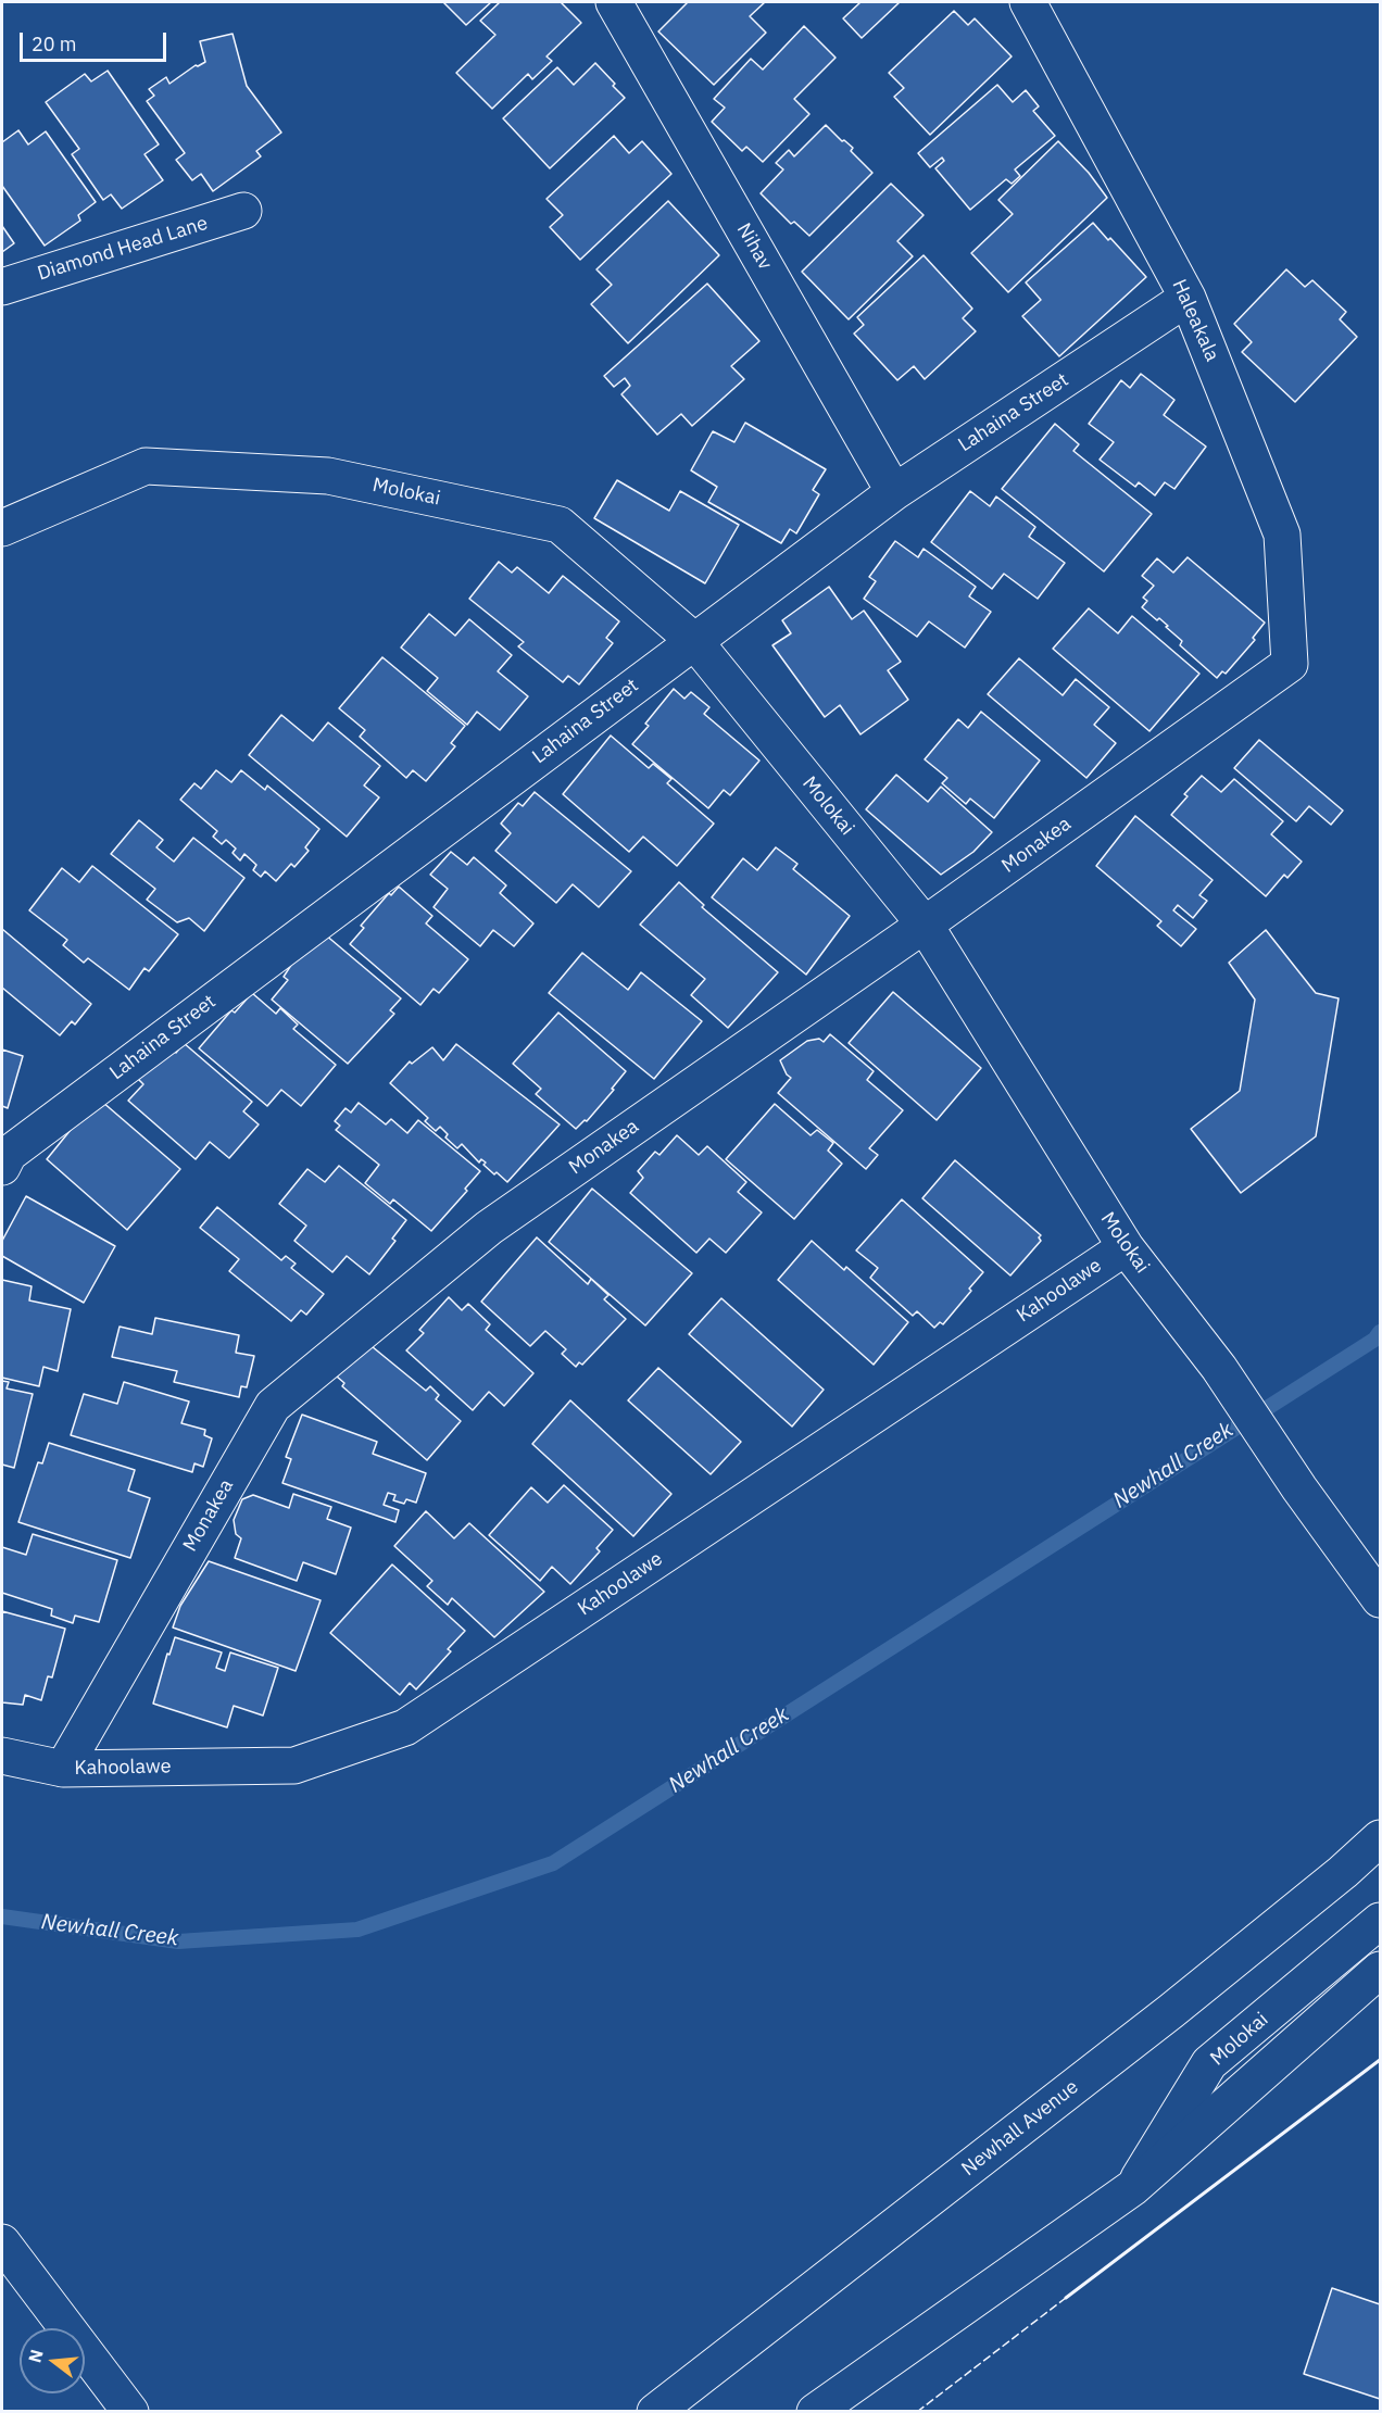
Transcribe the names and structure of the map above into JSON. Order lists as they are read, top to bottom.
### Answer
{
  "streets": {
    "street": [
      "Nihav",
      "Diamond Head Lane",
      "Haleakala",
      "Lahaina Street",
      "Molokai",
      "Monakea",
      "Kahoolawe",
      "Newhall Avenue"
    ]
  },
  "crossings": [
    ["Nihav", "Lahaina Street"],
    ["Haleakala", "Lahaina Street"],
    ["Haleakala", "Monakea"],
    ["Lahaina Street", "Molokai"],
    ["Molokai", "Monakea"],
    ["Molokai", "Kahoolawe"],
    ["Monakea", "Kahoolawe"]
  ],
  "water": ["Newhall Creek"],
  "scale_bar": "20 m",
  "north": "left"
}
